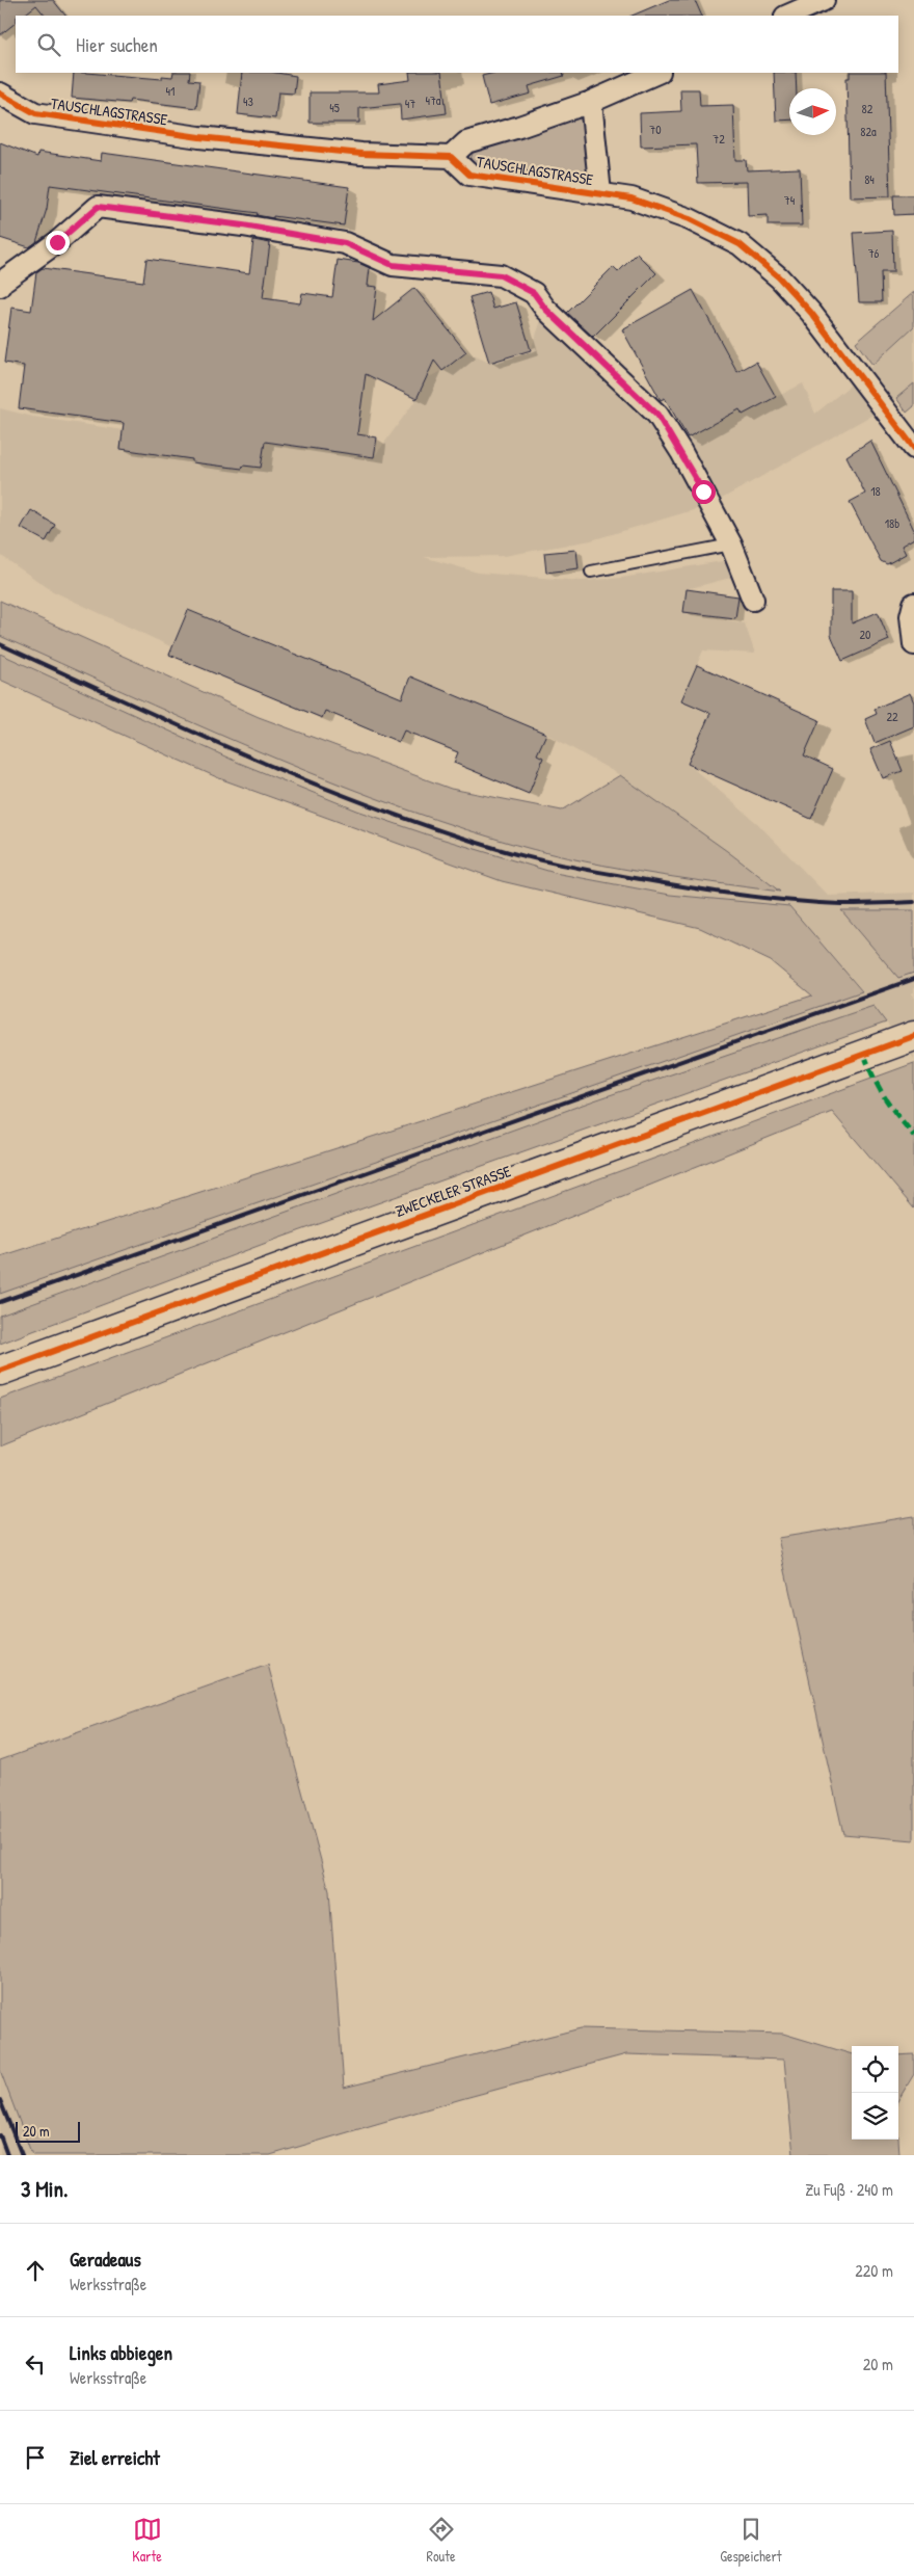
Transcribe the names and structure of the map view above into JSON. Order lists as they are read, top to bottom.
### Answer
{
  "streets": {
    "street": ["TAUSCHLAGSTRASSE", "ZWECKELER STRASSE"]
  },
  "house_numbers": [
    "41",
    "47a",
    "43",
    "47",
    "45",
    "82",
    "70",
    "82a",
    "72",
    "84",
    "74",
    "76",
    "18",
    "18b",
    "20",
    "22"
  ],
  "scale_bar": "20 m",
  "north": "right",
  "page": {
    "search": "Hier suchen",
    "scale": "20 m",
    "heading": ["3 Min.", "Zu Fuß · 240 m"],
    "list": [
      ["Geradeaus", "Werksstraße", "220 m"],
      ["Links abbiegen", "Werksstraße", "20 m"],
      "Ziel erreicht"
    ],
    "nav": ["Karte", "Route", "Gespeichert"]
  }
}
